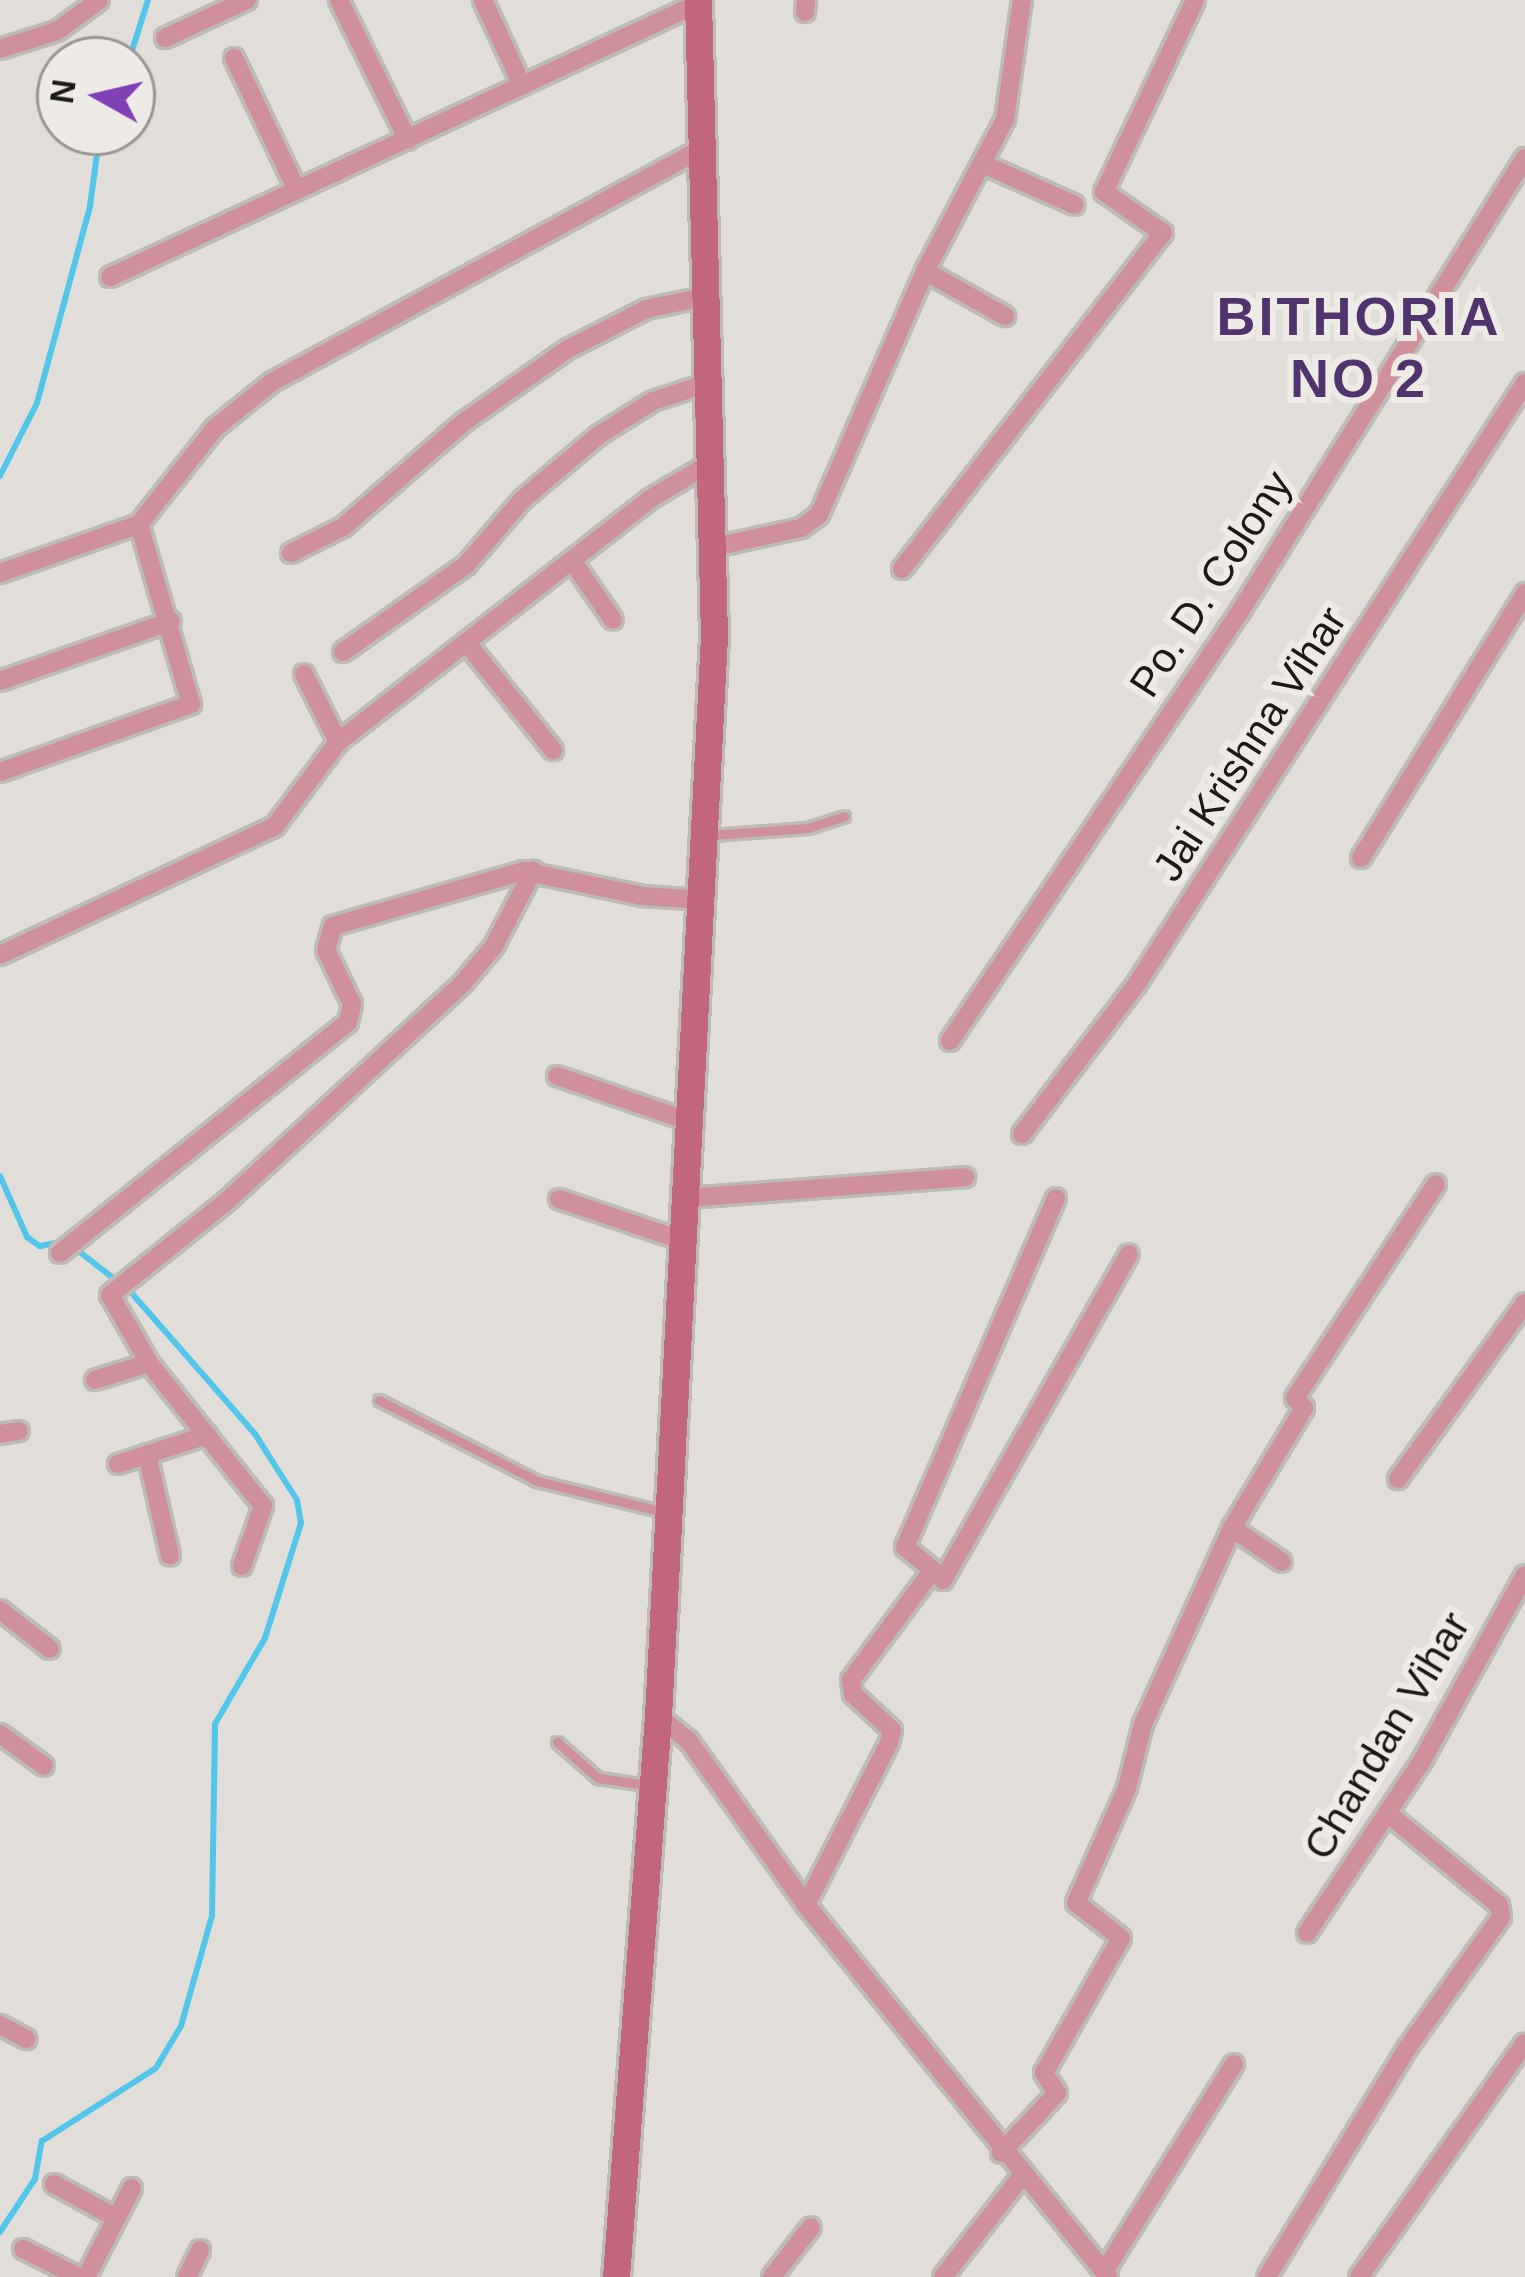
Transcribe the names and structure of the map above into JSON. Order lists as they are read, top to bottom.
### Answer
{
  "streets": {
    "street": ["Po. D. Colony", "Jai Krishna Vihar", "Chandan Vihar"]
  },
  "districts": ["BITHORIA NO 2"],
  "north": "left"
}
